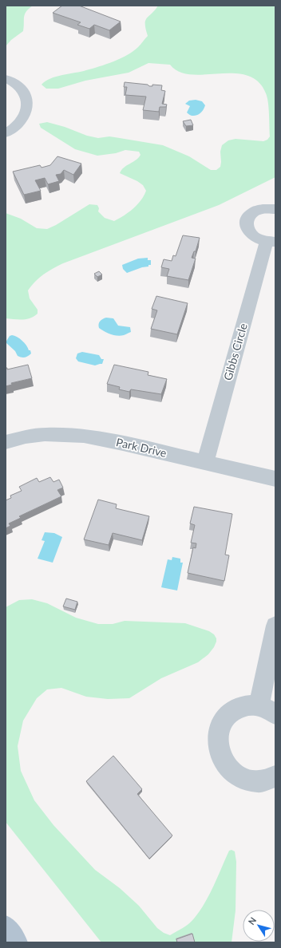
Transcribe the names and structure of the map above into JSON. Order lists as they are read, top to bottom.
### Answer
{
  "streets": {
    "street": ["Gibbs Circle", "Park Drive"]
  },
  "crossings": [
    ["Gibbs Circle", "Park Drive"]
  ],
  "north": "top left"
}
